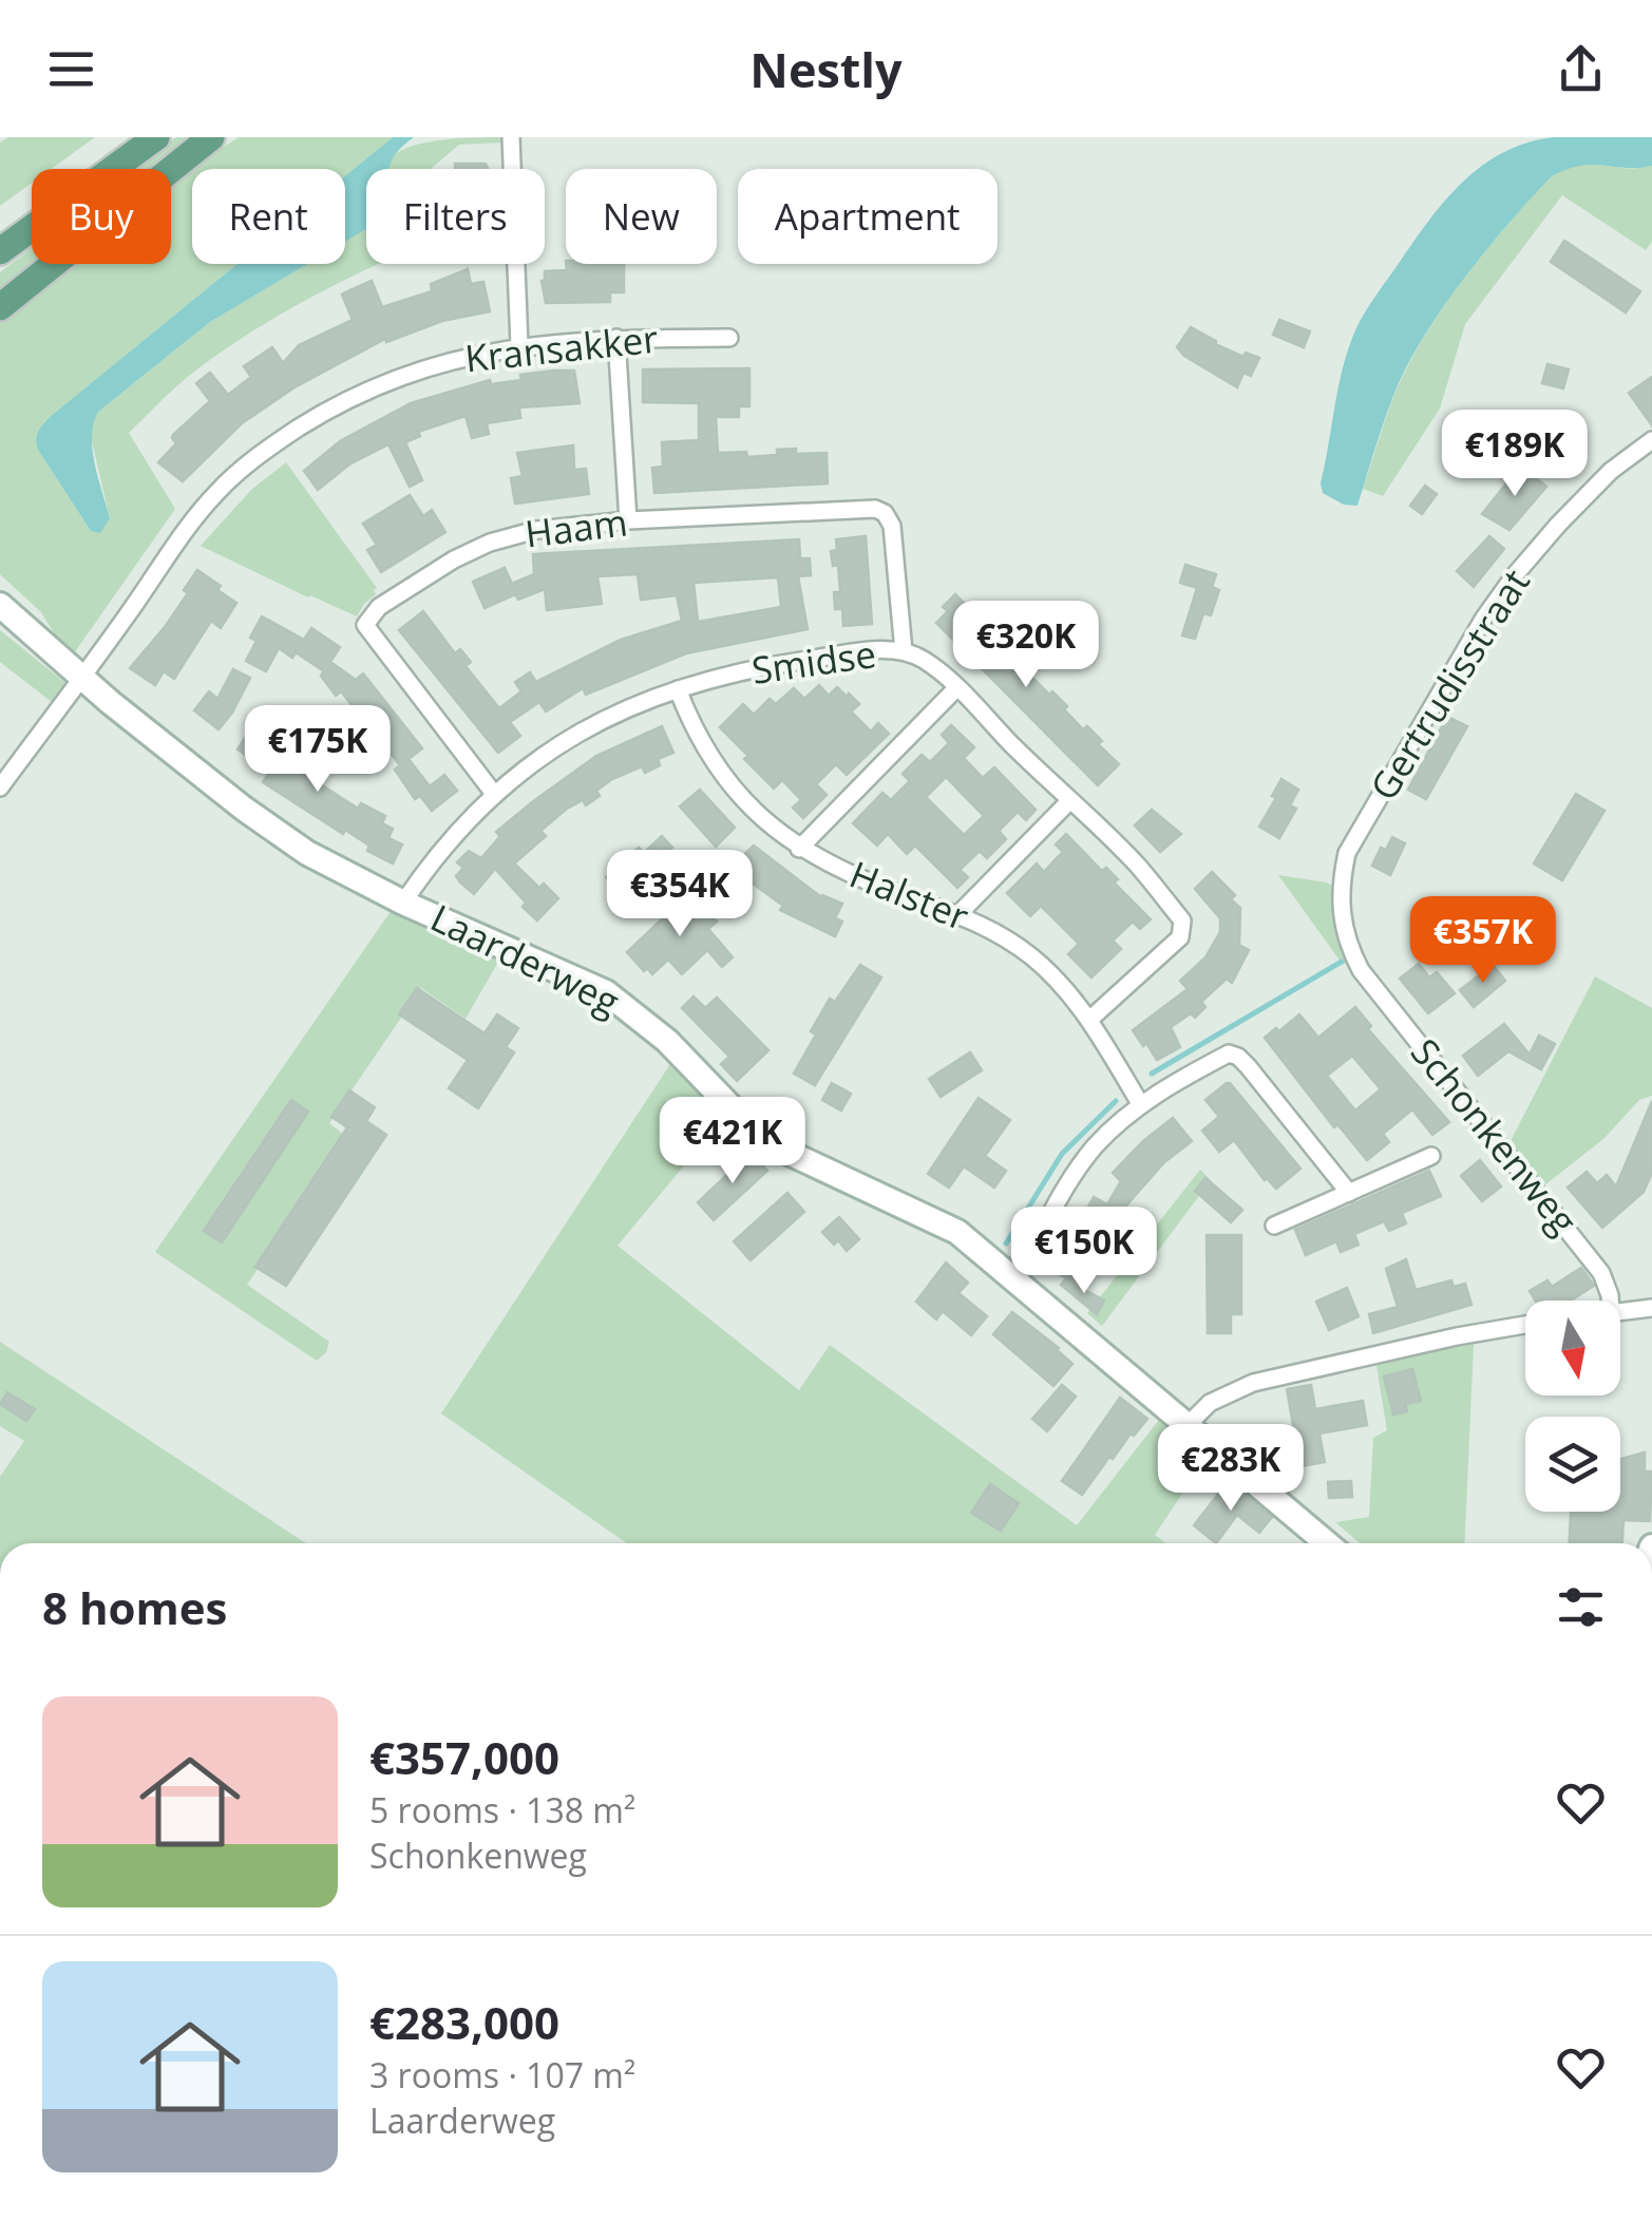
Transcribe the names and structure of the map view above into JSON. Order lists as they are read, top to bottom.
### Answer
{
  "streets": {
    "street": [
      "Kransakker",
      "Haam",
      "Smidse",
      "Gertrudisstraat",
      "Halster",
      "Laarderweg",
      "Schonkenweg"
    ]
  },
  "crossings": [
    ["Kransakker", "Laarderweg"],
    ["Haam", "Smidse"],
    ["Smidse", "Halster"],
    ["Smidse", "Laarderweg"],
    ["Gertrudisstraat", "Schonkenweg"]
  ],
  "north": "bottom",
  "page": {
    "header": "Nestly",
    "chip": [
      "Buy",
      "Rent",
      "Filters",
      "New",
      "Apartment"
    ],
    "price": [
      "€189K",
      "€320K",
      "€175K",
      "€354K",
      "€357K",
      "€421K",
      "€150K",
      "€283K"
    ],
    "heading": "8 homes",
    "list": [
      {
        "name": "€357,000",
        "note": "5 rooms · 138 m² · Schonkenweg"
      },
      {
        "name": "€283,000",
        "note": "3 rooms · 107 m² · Laarderweg"
      }
    ]
  }
}
